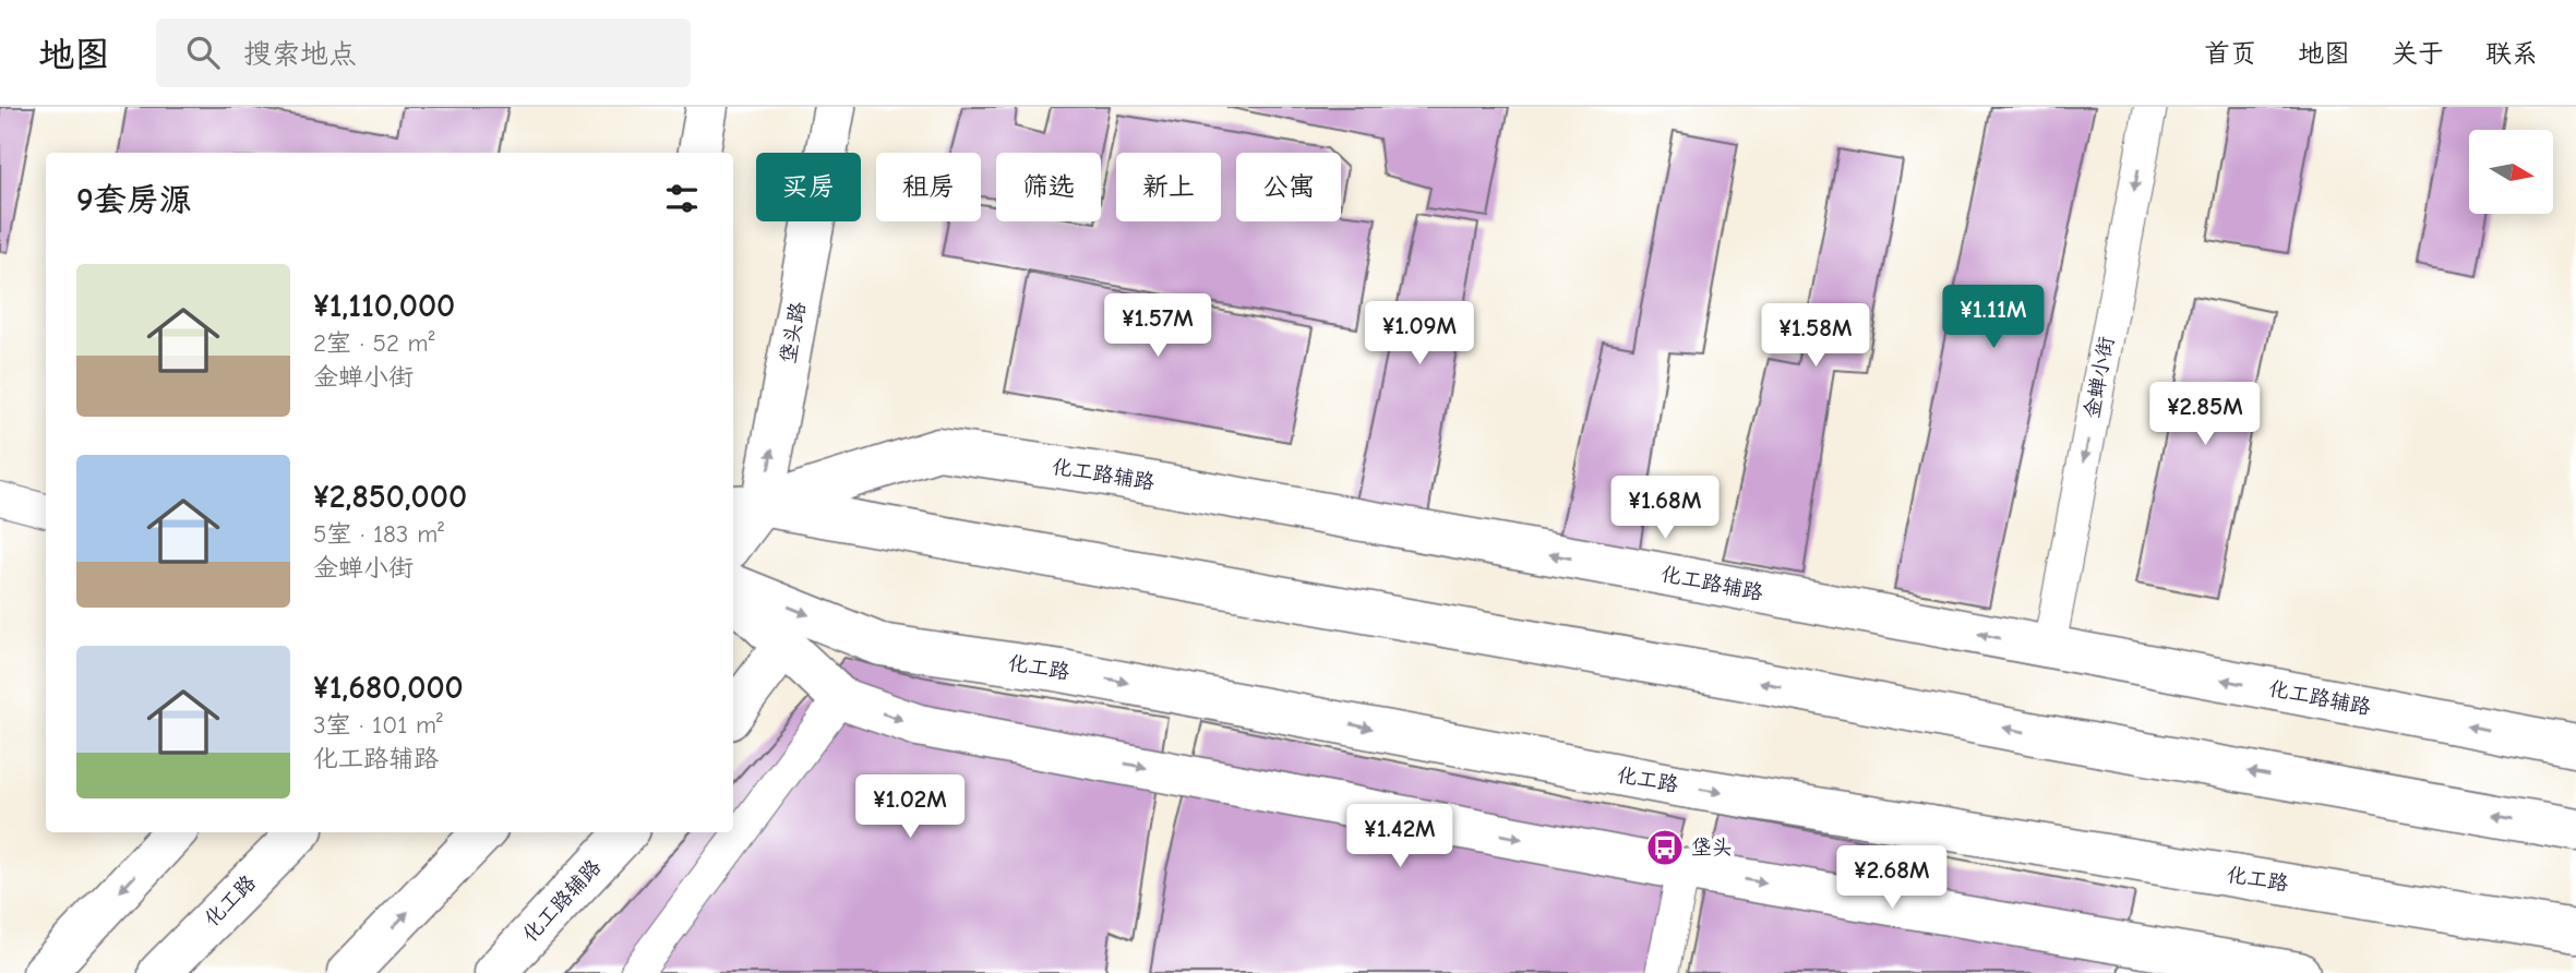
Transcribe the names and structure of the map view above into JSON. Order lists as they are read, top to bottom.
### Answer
{
  "streets": {
    "main road": ["垡头路", "化工路辅路", "化工路"],
    "street": ["金蝉小街"]
  },
  "crossings": [
    ["垡头路", "化工路辅路"],
    ["金蝉小街", "化工路辅路"]
  ],
  "one_way": ["垡头路", "金蝉小街"],
  "places": {
    "bus stop": ["垡头"]
  },
  "north": "right",
  "page": {
    "header": "地图",
    "search": "搜索地点",
    "nav": [
      "首页",
      "地图",
      "关于",
      "联系"
    ],
    "chip": [
      "买房",
      "租房",
      "筛选",
      "新上",
      "公寓"
    ],
    "heading": "9套房源",
    "list": [
      {
        "name": "¥1,110,000",
        "note": "2室 · 52 m² · 金蝉小街"
      },
      {
        "name": "¥2,850,000",
        "note": "5室 · 183 m² · 金蝉小街"
      },
      {
        "name": "¥1,680,000",
        "note": "3室 · 101 m² · 化工路辅路"
      }
    ],
    "price": [
      "¥1.11M",
      "¥1.57M",
      "¥1.09M",
      "¥1.58M",
      "¥2.85M",
      "¥1.68M",
      "¥1.02M",
      "¥1.42M",
      "¥2.68M"
    ]
  }
}
